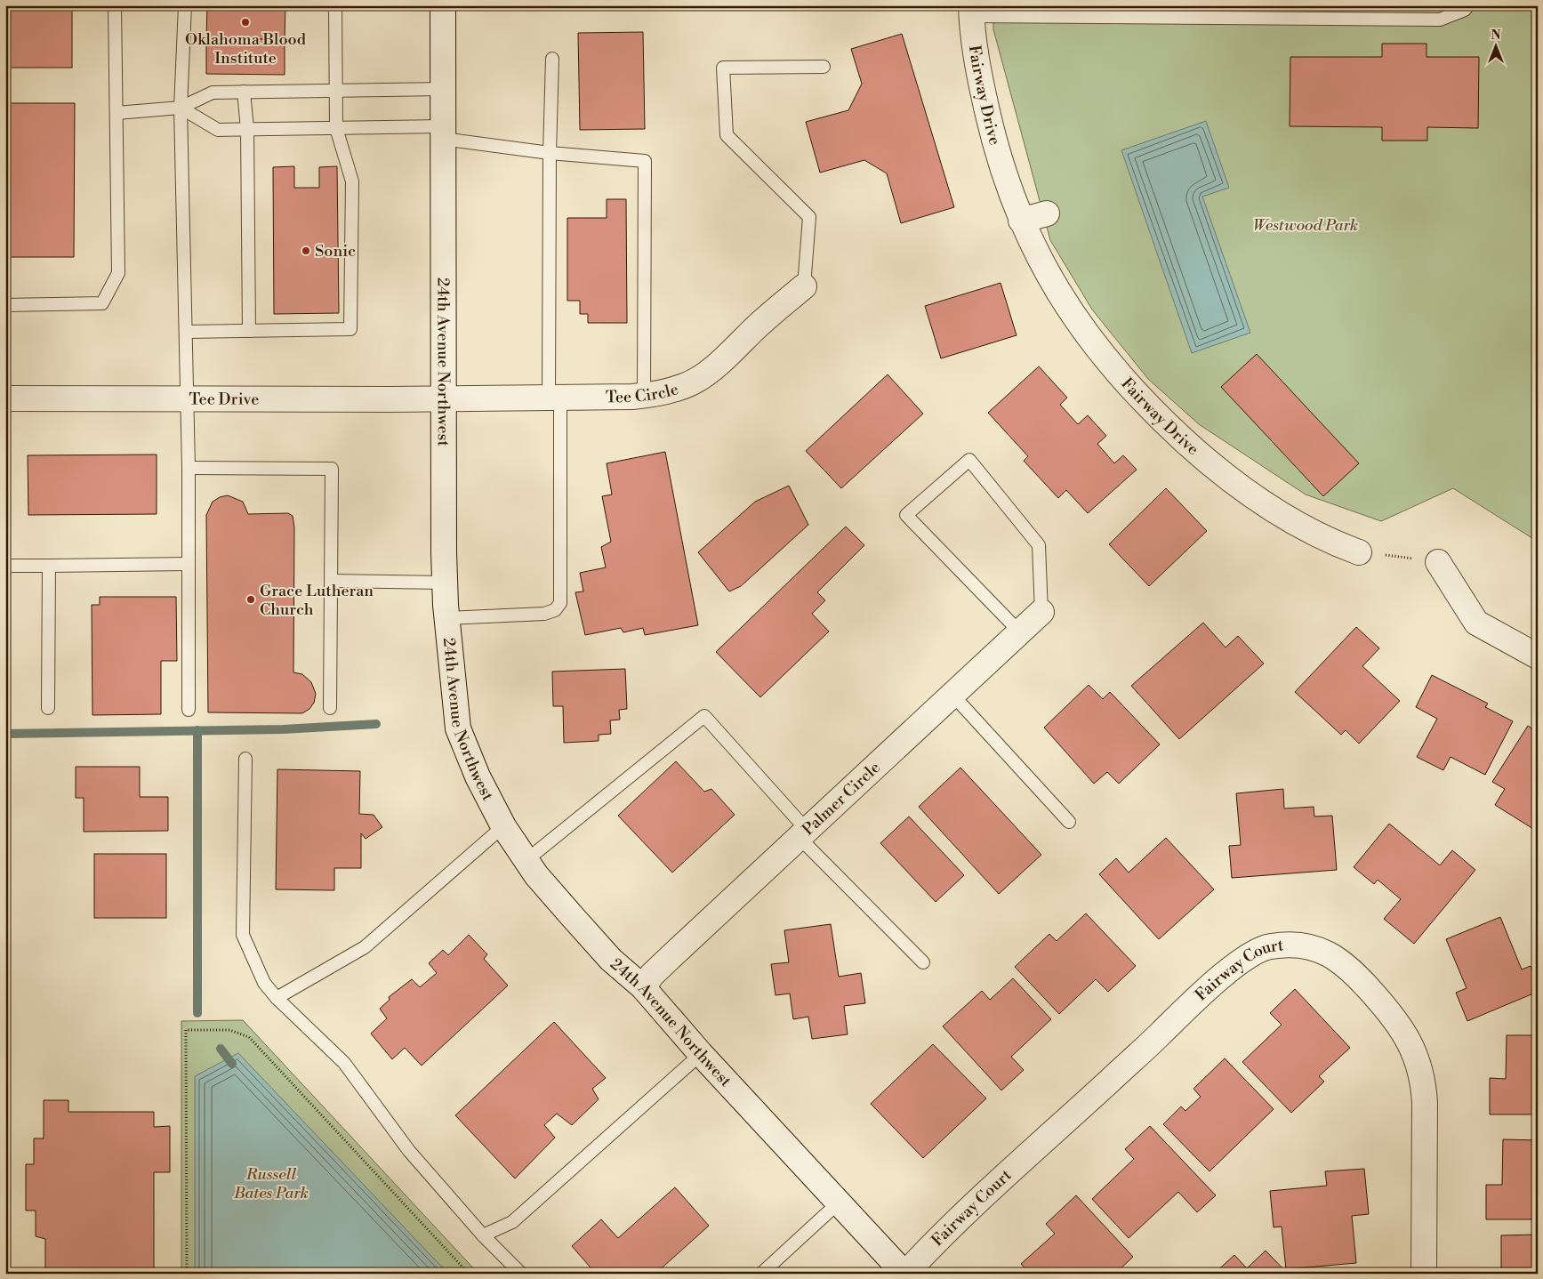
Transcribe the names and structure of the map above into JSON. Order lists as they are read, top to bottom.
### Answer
{
  "streets": {
    "street": [
      "Fairway Drive",
      "24th Avenue Northwest",
      "Tee Circle",
      "Tee Drive",
      "Palmer Circle",
      "Fairway Court"
    ]
  },
  "crossings": [
    ["24th Avenue Northwest", "Tee Circle"],
    ["24th Avenue Northwest", "Tee Drive"],
    ["24th Avenue Northwest", "Palmer Circle"],
    ["24th Avenue Northwest", "Fairway Court"],
    ["Tee Circle", "Tee Drive"]
  ],
  "parks": ["Westwood Park", "Russell Bates Park"],
  "places": ["Oklahoma Blood Institute", "Sonic", "Grace Lutheran Church"],
  "north": "top"
}
